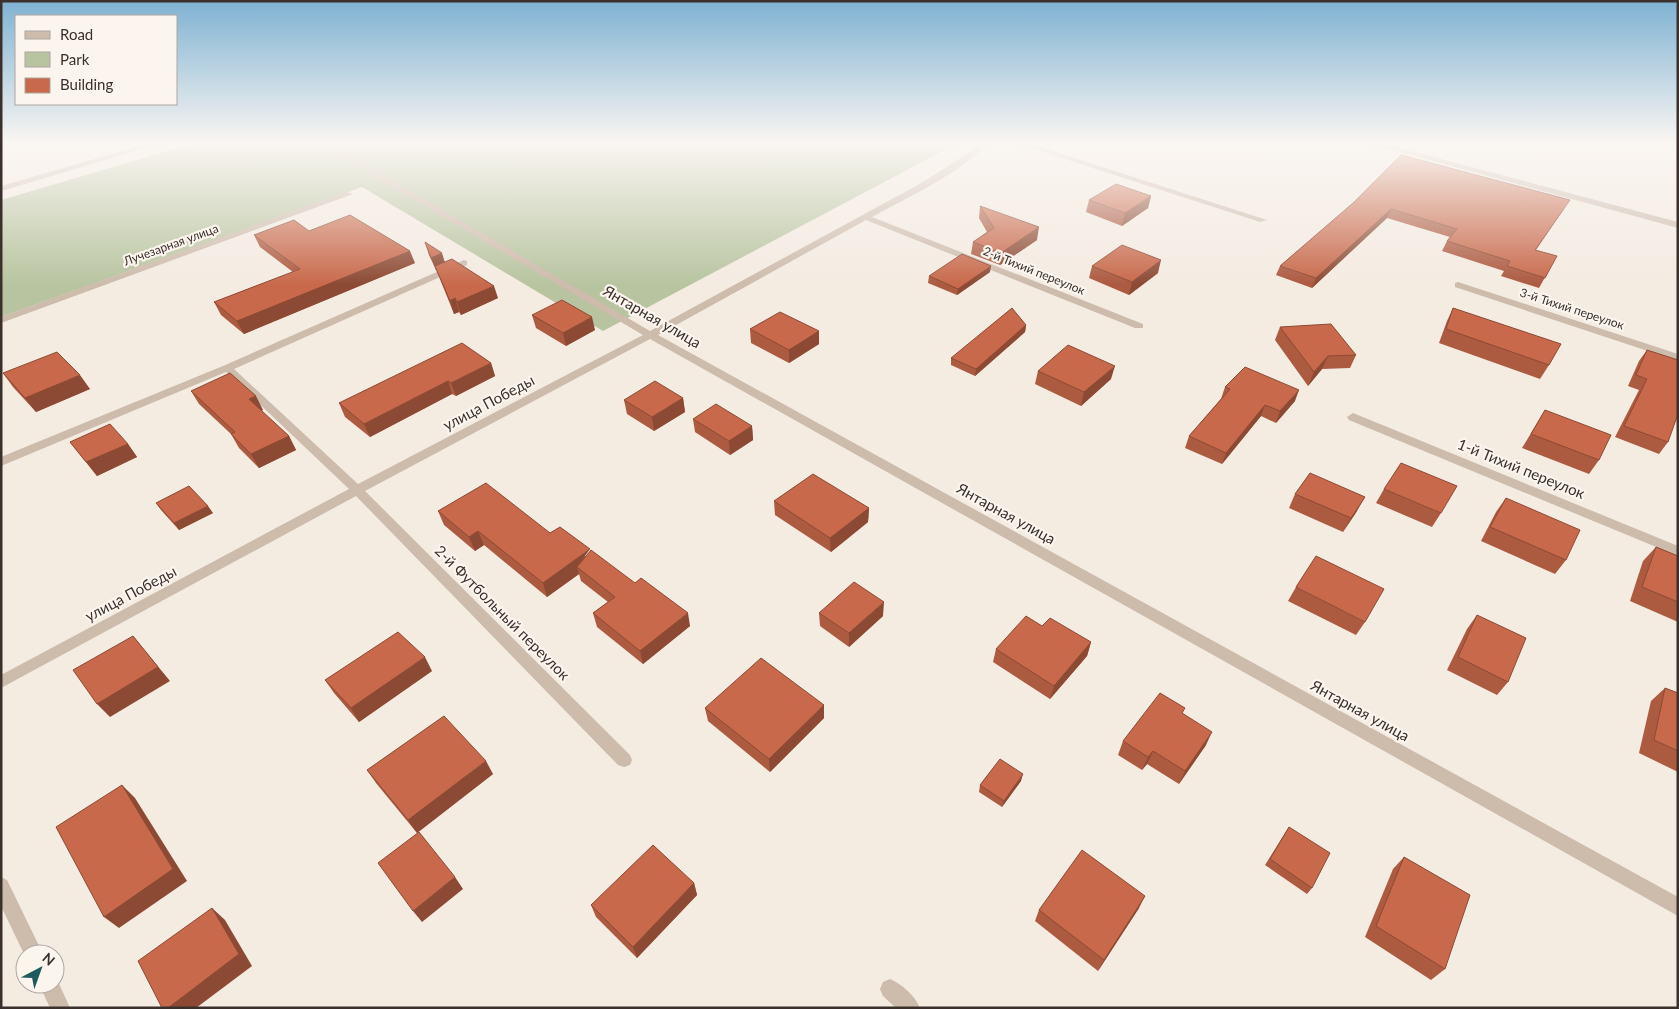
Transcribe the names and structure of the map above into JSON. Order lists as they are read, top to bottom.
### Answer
{
  "streets": {
    "street": [
      "Лучезарная улица",
      "2-й Тихий переулок",
      "3-й Тихий переулок",
      "Янтарная улица",
      "улица Победы",
      "1-й Тихий переулок",
      "2-й Футбольный переулок"
    ]
  },
  "crossings": [
    ["2-й Тихий переулок", "улица Победы"],
    ["Янтарная улица", "улица Победы"],
    ["улица Победы", "2-й Футбольный переулок"]
  ],
  "legend": ["Road", "Park", "Building"],
  "north": "top right"
}
